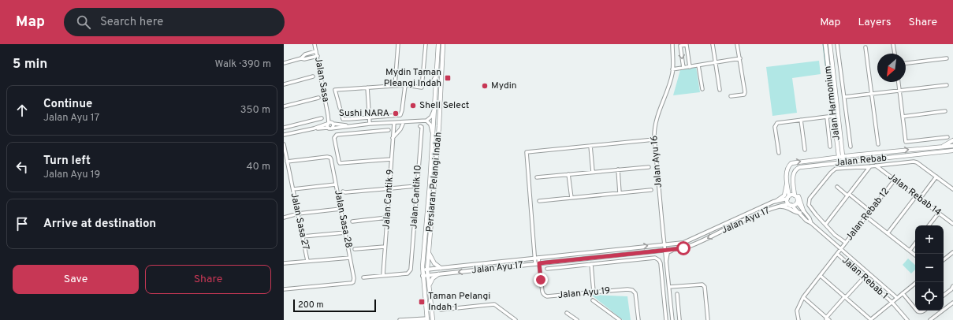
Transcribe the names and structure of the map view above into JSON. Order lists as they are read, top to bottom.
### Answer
{
  "streets": {
    "main road": ["Jalan Harmonium", "Jalan Rebab", "Persiaran Pelangi Indah"],
    "street": [
      "Jalan Sasa",
      "Jalan Ayu 16",
      "Jalan Rebab 14",
      "Jalan Cantik 10",
      "Jalan Cantik 9",
      "Jalan Rebab 12",
      "Jalan Sasa 28",
      "Jalan Ayu 17",
      "Jalan Sasa 27",
      "Jalan Rebab 1",
      "Jalan Ayu 19"
    ]
  },
  "crossings": [
    ["Jalan Harmonium", "Jalan Rebab"],
    ["Jalan Rebab", "Jalan Rebab 12"],
    ["Jalan Rebab", "Jalan Ayu 17"],
    ["Jalan Ayu 16", "Jalan Ayu 17"],
    ["Persiaran Pelangi Indah", "Jalan Ayu 17"],
    ["Jalan Rebab 14", "Jalan Rebab 12"],
    ["Jalan Cantik 10", "Jalan Cantik 9"],
    ["Jalan Rebab 12", "Jalan Rebab 1"],
    ["Jalan Sasa 28", "Jalan Sasa 27"],
    ["Jalan Ayu 17", "Jalan Ayu 19"]
  ],
  "places": {
    "transit": ["Mydin Taman Pleangi Indah", "Taman Pelangi Indah 1"],
    "other": ["Mydin", "Shell Select", "Sushi NARA"]
  },
  "scale_bar": "200 m",
  "north": "bottom left",
  "page": {
    "header": "Map",
    "search": "Search here",
    "nav": ["Map", "Layers", "Share"],
    "heading": ["5 min", "Walk · 390 m"],
    "list": [
      ["Continue", "Jalan Ayu 17", "350 m"],
      ["Turn left", "Jalan Ayu 19", "40 m"],
      "Arrive at destination"
    ],
    "map_buttons": ["+", "−"],
    "buttons": ["Save", "Share"],
    "scale": "200 m"
  }
}
